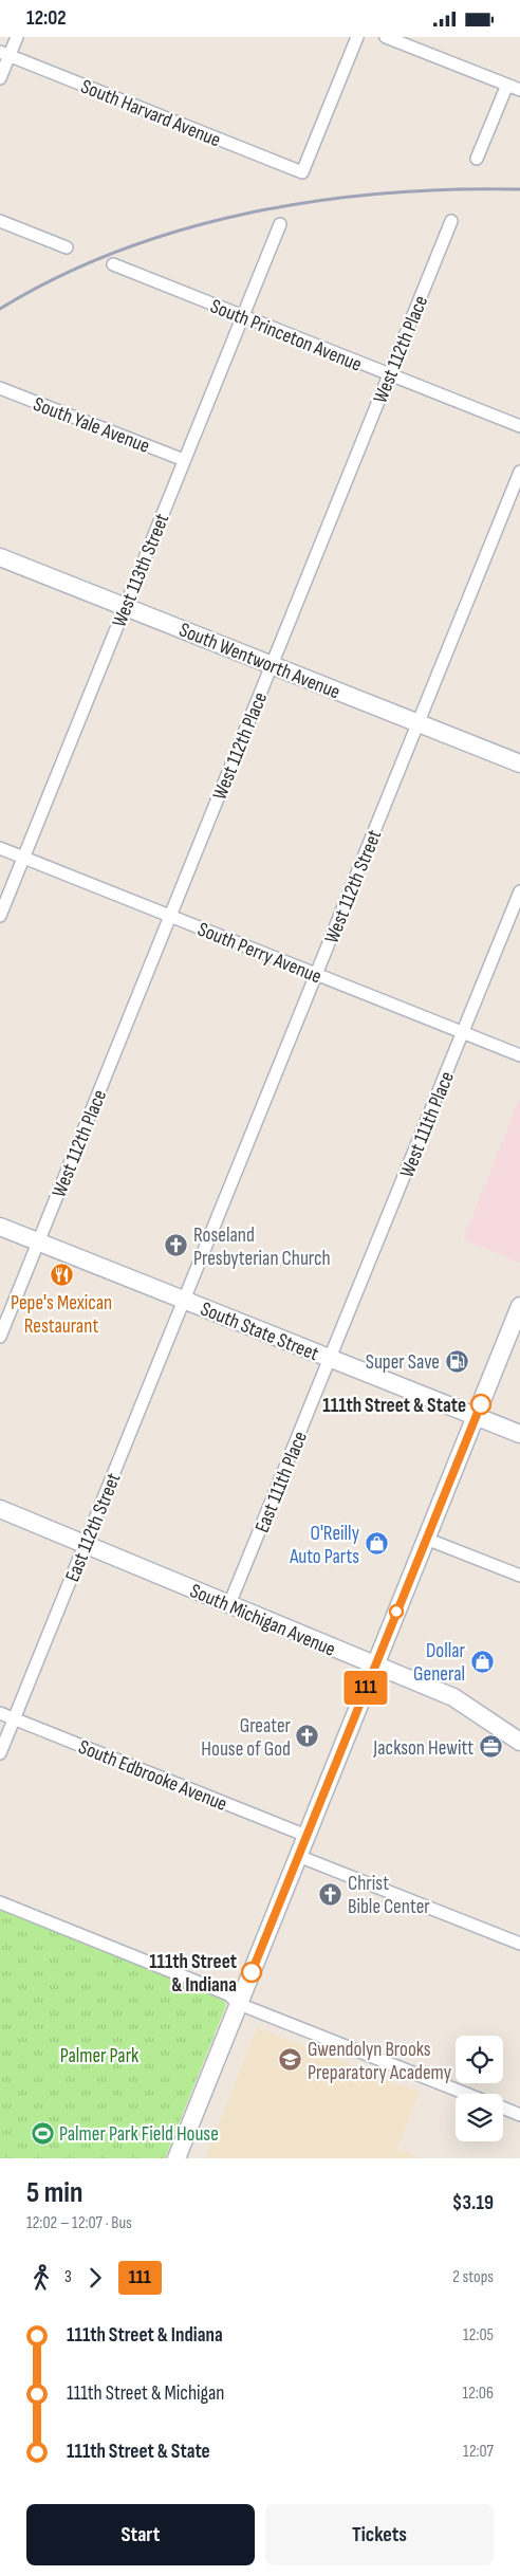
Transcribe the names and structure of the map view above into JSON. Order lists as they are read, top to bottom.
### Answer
{
  "streets": {
    "main road": ["South Wentworth Avenue", "South State Street", "South Michigan Avenue"],
    "street": [
      "South Harvard Avenue",
      "South Princeton Avenue",
      "West 112th Place",
      "South Yale Avenue",
      "West 113th Street",
      "West 112th Street",
      "South Perry Avenue",
      "West 111th Place",
      "East 111th Place",
      "East 112th Street",
      "South Edbrooke Avenue"
    ]
  },
  "crossings": [
    ["South Princeton Avenue", "West 112th Place"],
    ["South Princeton Avenue", "West 113th Street"],
    ["West 112th Place", "South Wentworth Avenue"],
    ["West 112th Place", "South Perry Avenue"],
    ["West 112th Place", "South State Street"],
    ["South Yale Avenue", "West 113th Street"],
    ["West 113th Street", "South Wentworth Avenue"],
    ["West 113th Street", "South Perry Avenue"],
    ["South Wentworth Avenue", "West 112th Street"],
    ["West 112th Street", "South Perry Avenue"],
    ["West 112th Street", "South State Street"],
    ["West 112th Street", "East 112th Street"],
    ["South Perry Avenue", "West 111th Place"],
    ["West 111th Place", "South State Street"],
    ["West 111th Place", "East 111th Place"],
    ["South State Street", "East 111th Place"],
    ["South State Street", "East 112th Street"],
    ["East 111th Place", "South Michigan Avenue"],
    ["East 112th Street", "South Michigan Avenue"],
    ["East 112th Street", "South Edbrooke Avenue"]
  ],
  "parks": ["Palmer Park"],
  "places": {
    "church": ["Roseland Presbyterian Church", "Greater House of God", "Christ Bible Center"],
    "restaurant": ["Pepe's Mexican Restaurant"],
    "fuel station": ["Super Save"],
    "other": ["111th Street & State", "111th Street & Indiana"],
    "shop": ["O'Reilly Auto Parts", "Dollar General"],
    "office": ["Jackson Hewitt"],
    "school or university": ["Gwendolyn Brooks Preparatory Academy"],
    "sports": ["Palmer Park Field House"]
  },
  "lines": ["bus line 111"],
  "page": {
    "status": "12:02",
    "on_map": "111",
    "heading": ["5 min", "12:02 – 12:07 · Bus", "$3.19"],
    "legs": ["3", "111", "2 stops"],
    "list": [
      {
        "name": "111th Street & Indiana",
        "value": "12:05"
      },
      {
        "name": "111th Street & Michigan",
        "value": "12:06"
      },
      {
        "name": "111th Street & State",
        "value": "12:07"
      }
    ],
    "buttons": ["Start", "Tickets"]
  }
}
